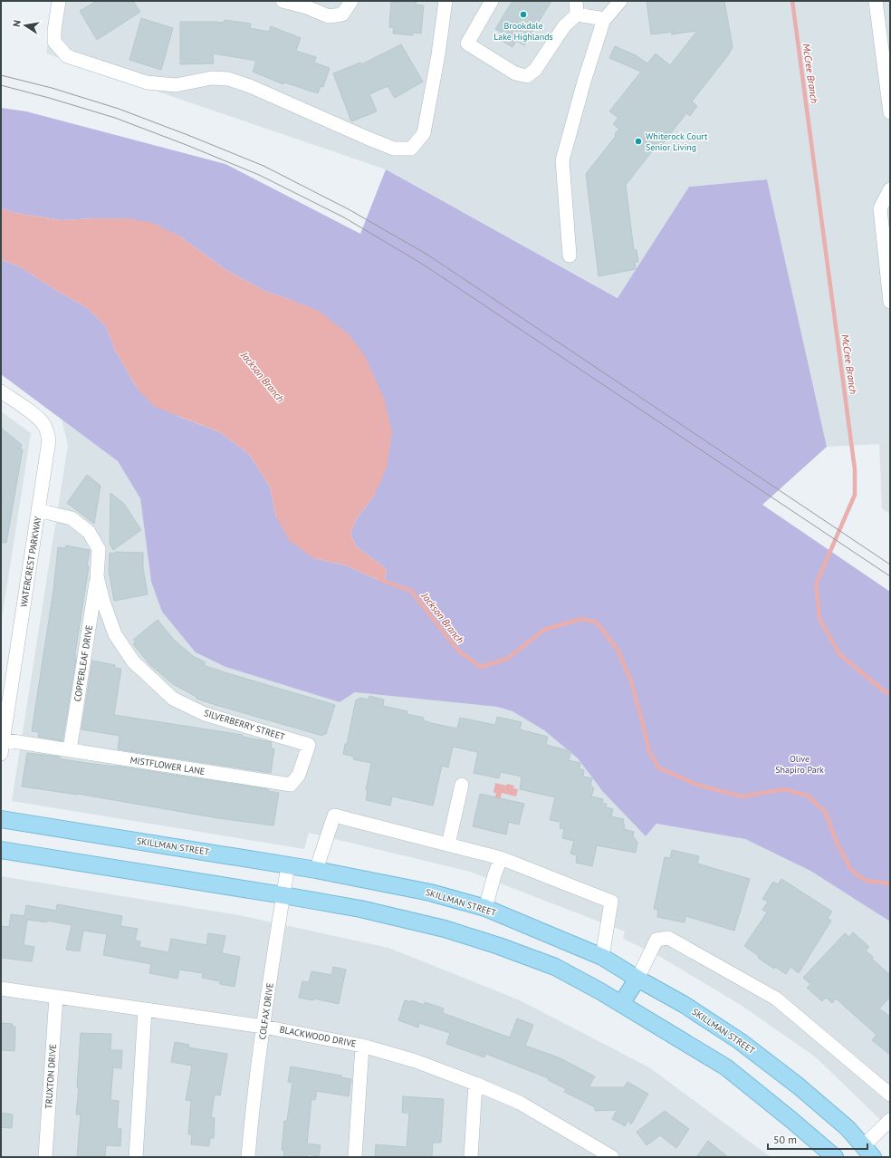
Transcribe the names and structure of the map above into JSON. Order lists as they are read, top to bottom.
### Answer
{
  "streets": {
    "main road": ["SKILLMAN STREET"],
    "street": [
      "WATERCREST PARKWAY",
      "COPPERLEAF DRIVE",
      "SILVERBERRY STREET",
      "MISTFLOWER LANE",
      "COLFAX DRIVE",
      "BLACKWOOD DRIVE",
      "TRUXTON DRIVE"
    ]
  },
  "crossings": [
    ["WATERCREST PARKWAY", "SILVERBERRY STREET"],
    ["WATERCREST PARKWAY", "MISTFLOWER LANE"],
    ["COPPERLEAF DRIVE", "SILVERBERRY STREET"],
    ["COPPERLEAF DRIVE", "MISTFLOWER LANE"],
    ["SILVERBERRY STREET", "MISTFLOWER LANE"],
    ["SKILLMAN STREET", "COLFAX DRIVE"],
    ["COLFAX DRIVE", "BLACKWOOD DRIVE"],
    ["BLACKWOOD DRIVE", "TRUXTON DRIVE"]
  ],
  "water": ["McCree Branch", "Jackson Branch"],
  "parks": ["Olive Shapiro Park"],
  "places": ["Brookdale Lake Highlands", "Whiterock Court Senior Living"],
  "scale_bar": "50 m",
  "north": "left"
}
